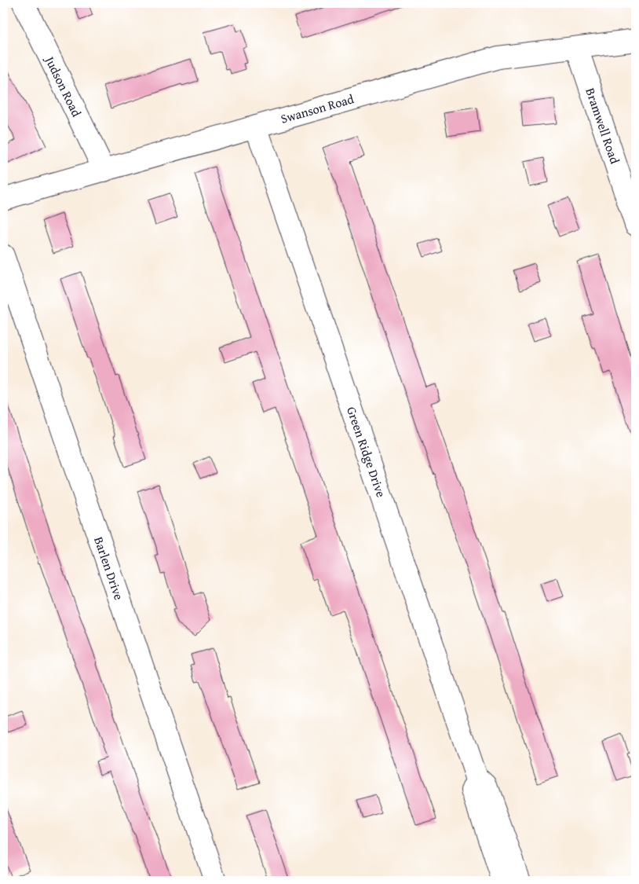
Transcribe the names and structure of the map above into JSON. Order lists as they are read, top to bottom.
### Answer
{
  "streets": {
    "street": [
      "Judson Road",
      "Swanson Road",
      "Bramwell Road",
      "Green Ridge Drive",
      "Barlen Drive"
    ]
  },
  "crossings": [
    ["Judson Road", "Swanson Road"],
    ["Swanson Road", "Bramwell Road"],
    ["Swanson Road", "Green Ridge Drive"]
  ]
}
